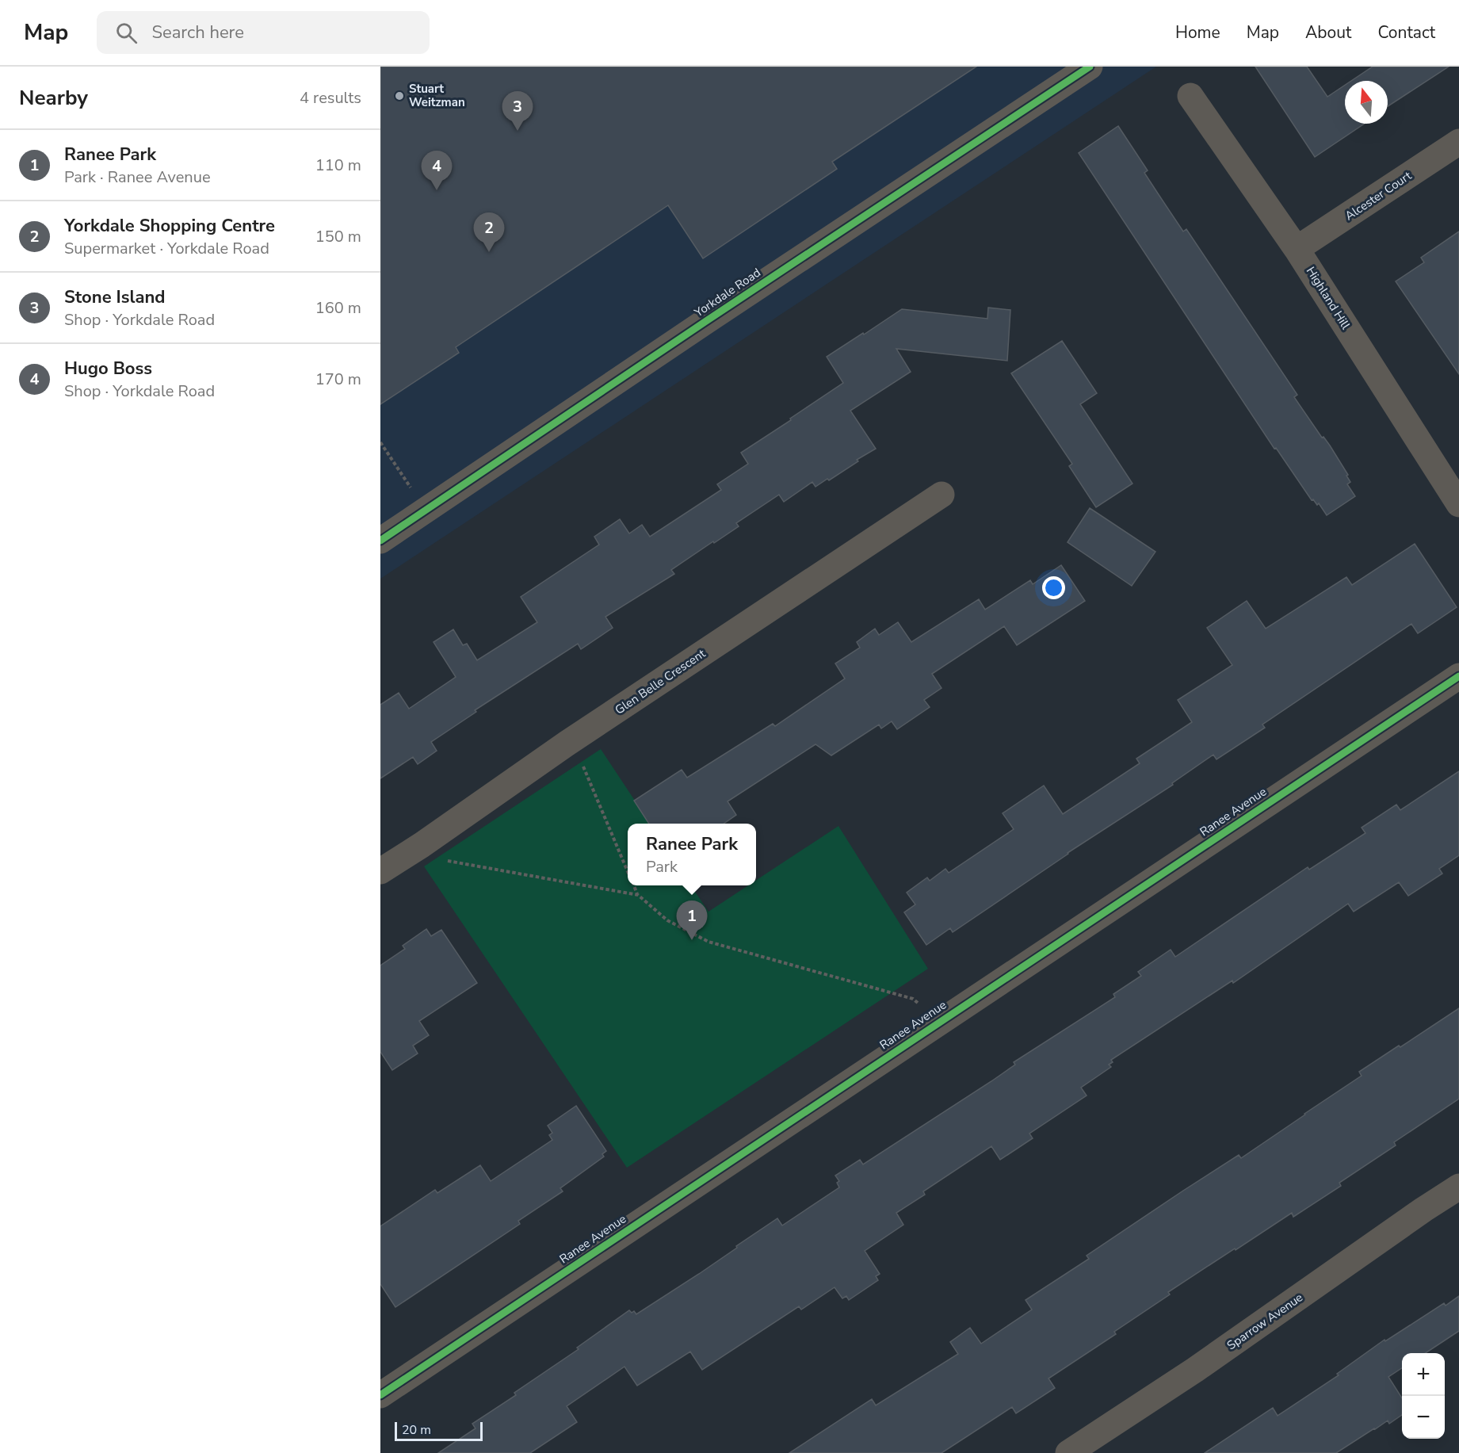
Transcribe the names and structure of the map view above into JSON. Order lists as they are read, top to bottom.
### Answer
{
  "streets": {
    "street": [
      "Alcester Court",
      "Yorkdale Road",
      "Highland Hill",
      "Glen Belle Crescent",
      "Ranee Avenue",
      "Sparrow Avenue"
    ]
  },
  "crossings": [
    ["Alcester Court", "Highland Hill"]
  ],
  "places": ["Stuart Weitzman"],
  "scale_bar": "20 m",
  "north": "top",
  "page": {
    "header": "Map",
    "search": "Search here",
    "nav": [
      "Home",
      "Map",
      "About",
      "Contact"
    ],
    "heading": ["Nearby", "4 results"],
    "pins": [
      "3",
      "4",
      "2",
      "1"
    ],
    "list": [
      {
        "mark": "1",
        "name": "Ranee Park",
        "note": "Park · Ranee Avenue",
        "value": "110 m"
      },
      {
        "mark": "2",
        "name": "Yorkdale Shopping Centre",
        "note": "Supermarket · Yorkdale Road",
        "value": "150 m"
      },
      {
        "mark": "3",
        "name": "Stone Island",
        "note": "Shop · Yorkdale Road",
        "value": "160 m"
      },
      {
        "mark": "4",
        "name": "Hugo Boss",
        "note": "Shop · Yorkdale Road",
        "value": "170 m"
      }
    ],
    "popup": ["Ranee Park", "Park"],
    "map_buttons": ["+", "−"],
    "scale": "20 m"
  }
}
